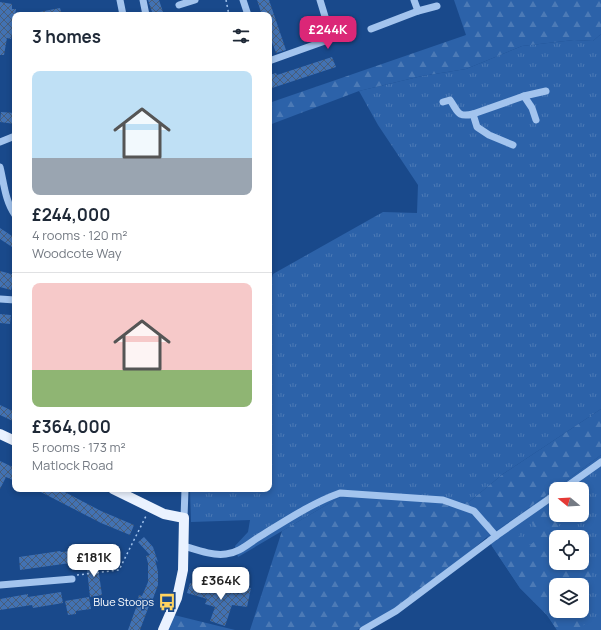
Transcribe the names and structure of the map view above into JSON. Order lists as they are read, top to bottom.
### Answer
{
  "places": {
    "bus stop": ["Blue Stoops"]
  },
  "north": "left",
  "page": {
    "heading": "3 homes",
    "price": ["£244K", "£181K", "£364K"],
    "list": [
      {
        "name": "£244,000",
        "note": "4 rooms · 120 m² · Woodcote Way"
      },
      {
        "name": "£364,000",
        "note": "5 rooms · 173 m² · Matlock Road"
      }
    ]
  }
}
